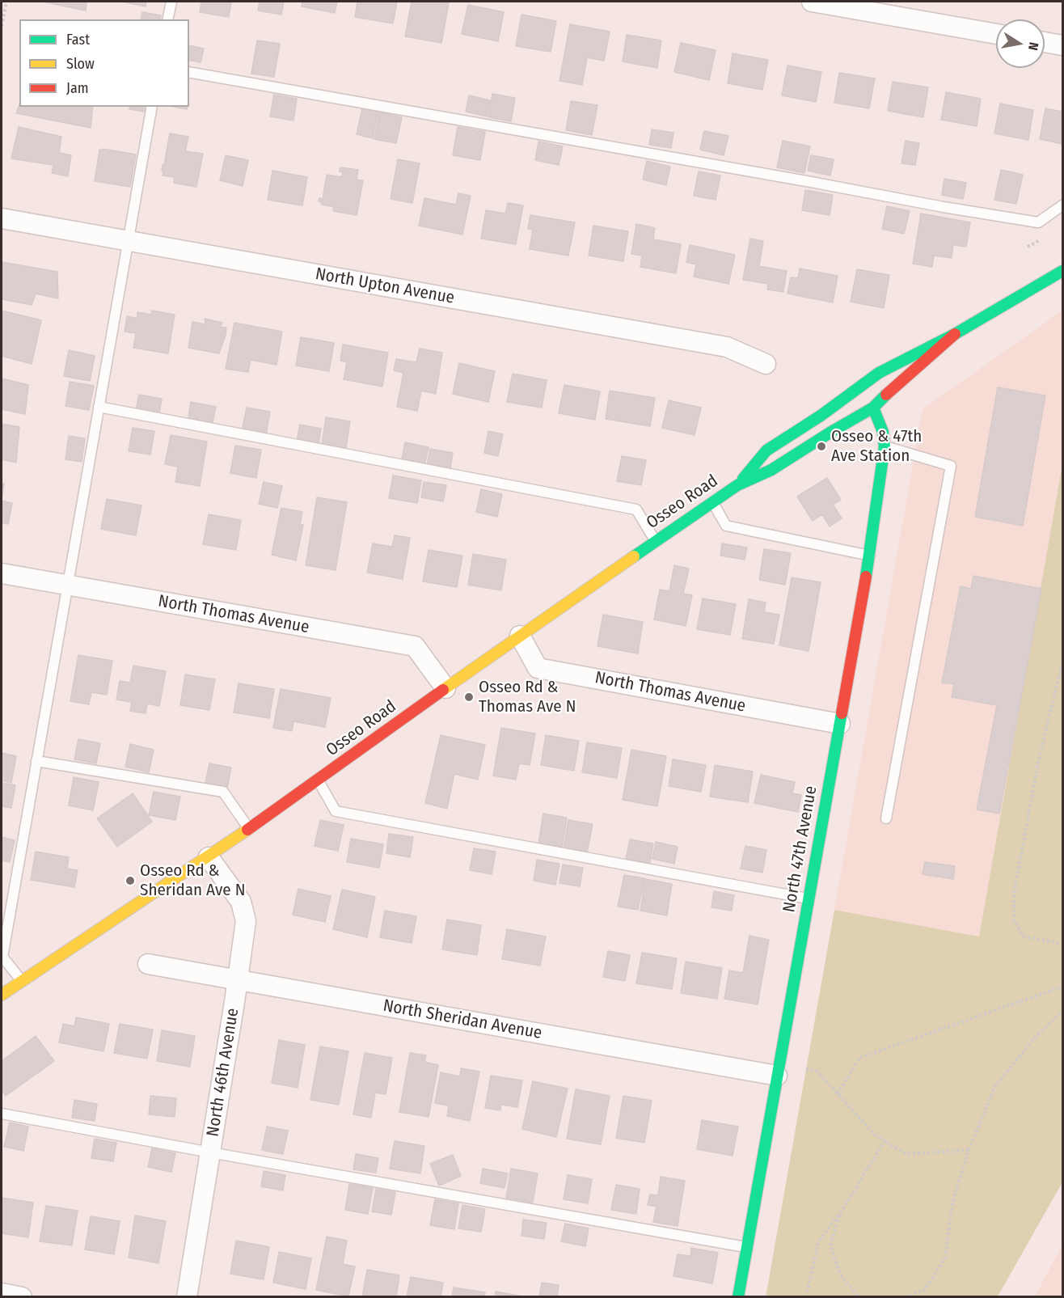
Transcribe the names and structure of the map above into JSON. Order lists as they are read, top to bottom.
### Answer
{
  "streets": {
    "main road": ["Osseo Road", "North 47th Avenue"],
    "street": [
      "North Upton Avenue",
      "North Thomas Avenue",
      "North Sheridan Avenue",
      "North 46th Avenue"
    ]
  },
  "crossings": [
    ["Osseo Road", "North Thomas Avenue"],
    ["Osseo Road", "North 47th Avenue"],
    ["Osseo Road", "North 46th Avenue"],
    ["North Thomas Avenue", "North 47th Avenue"],
    ["North 47th Avenue", "North Sheridan Avenue"],
    ["North Sheridan Avenue", "North 46th Avenue"]
  ],
  "places": ["Osseo & 47th Ave Station", "Osseo Rd & Thomas Ave N", "Osseo Rd & Sheridan Ave N"],
  "legend": ["Fast", "Slow", "Jam"],
  "north": "right"
}
